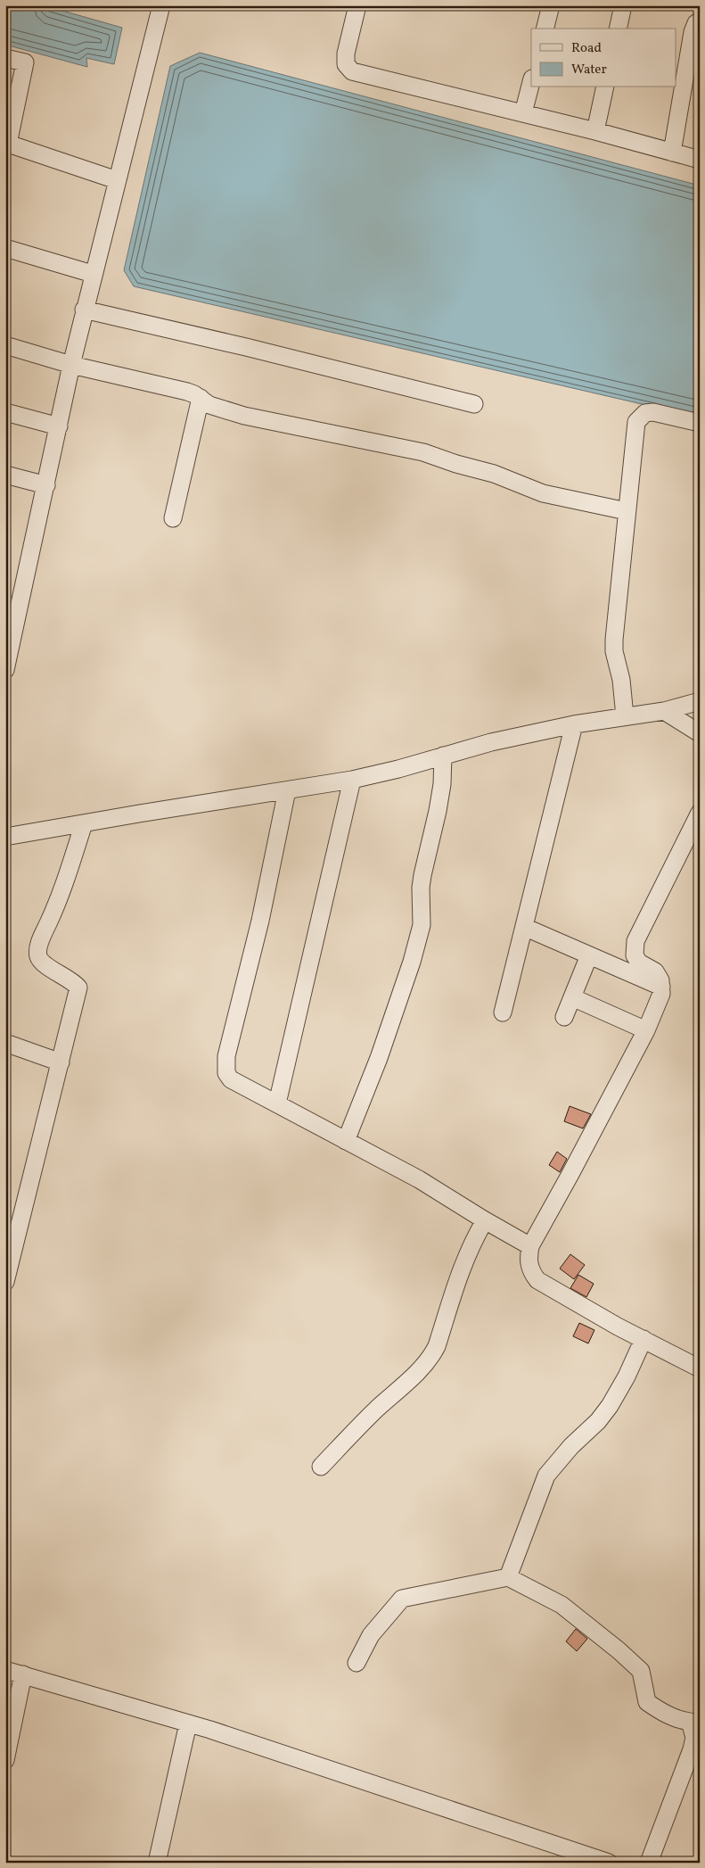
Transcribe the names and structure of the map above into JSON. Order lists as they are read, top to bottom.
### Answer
{
  "legend": ["Road", "Water"]
}
